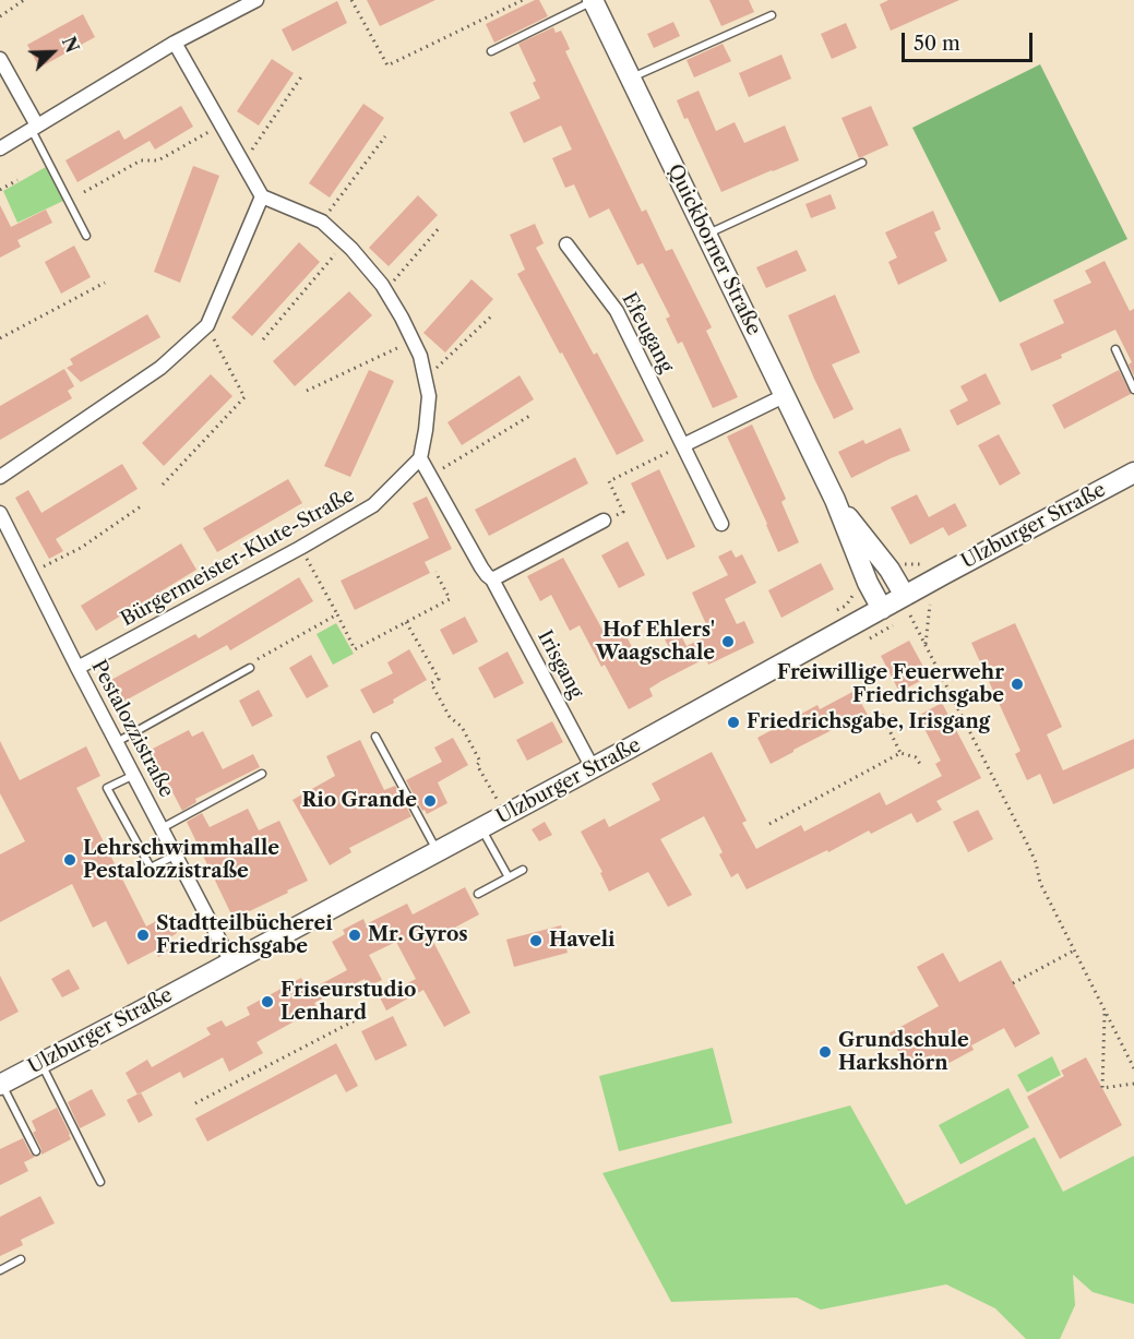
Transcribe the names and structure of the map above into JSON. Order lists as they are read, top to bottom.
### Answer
{
  "streets": {
    "main road": ["Quickborner Straße", "Ulzburger Straße"],
    "street": [
      "Efeugang",
      "Bürgermeister-Klute-Straße",
      "Irisgang",
      "Pestalozzistraße"
    ]
  },
  "crossings": [
    ["Quickborner Straße", "Ulzburger Straße"],
    ["Ulzburger Straße", "Irisgang"],
    ["Ulzburger Straße", "Pestalozzistraße"],
    ["Bürgermeister-Klute-Straße", "Irisgang"],
    ["Bürgermeister-Klute-Straße", "Pestalozzistraße"]
  ],
  "places": [
    "Hof Ehlers' Waagschale",
    "Freiwillige Feuerwehr Friedrichsgabe",
    "Friedrichsgabe, Irisgang",
    "Rio Grande",
    "Lehrschwimmhalle Pestalozzistraße",
    "Stadtteilbücherei Friedrichsgabe",
    "Mr. Gyros",
    "Haveli",
    "Friseurstudio Lenhard",
    "Grundschule Harkshörn"
  ],
  "scale_bar": "50 m",
  "north": "top right"
}
